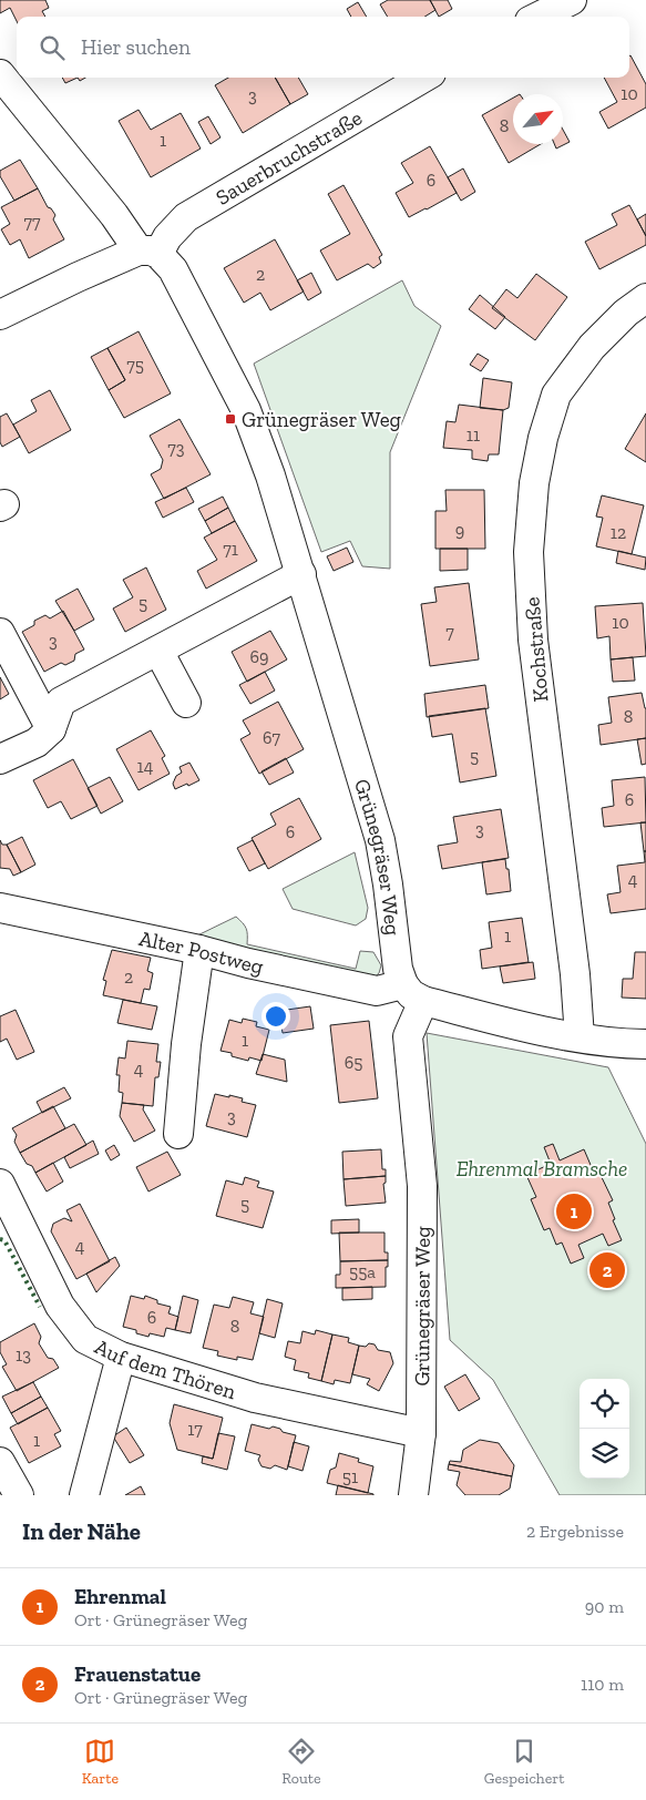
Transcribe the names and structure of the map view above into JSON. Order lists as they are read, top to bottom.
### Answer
{
  "streets": {
    "street": [
      "Sauerbruchstraße",
      "Kochstraße",
      "Grünegräser Weg",
      "Alter Postweg",
      "Auf dem Thören"
    ]
  },
  "crossings": [
    ["Sauerbruchstraße", "Grünegräser Weg"],
    ["Kochstraße", "Alter Postweg"],
    ["Grünegräser Weg", "Alter Postweg"],
    ["Grünegräser Weg", "Auf dem Thören"]
  ],
  "parks": ["Ehrenmal Bramsche"],
  "places": {
    "transit": ["Grünegräser Weg"]
  },
  "house_numbers": [
    "10",
    "3",
    "8",
    "1",
    "6",
    "77",
    "2",
    "75",
    "11",
    "73",
    "9",
    "12",
    "71",
    "5",
    "10",
    "7",
    "3",
    "69",
    "8",
    "67",
    "5",
    "14",
    "6",
    "3",
    "6",
    "4",
    "1",
    "2",
    "1",
    "65",
    "4",
    "3",
    "5",
    "4",
    "55a",
    "6",
    "8",
    "13",
    "17",
    "1",
    "51"
  ],
  "north": "top right",
  "page": {
    "search": "Hier suchen",
    "pins": ["1", "2"],
    "heading": ["In der Nähe", "2 Ergebnisse"],
    "list": [
      {
        "mark": "1",
        "name": "Ehrenmal",
        "note": "Ort · Grünegräser Weg",
        "value": "90 m"
      },
      {
        "mark": "2",
        "name": "Frauenstatue",
        "note": "Ort · Grünegräser Weg",
        "value": "110 m"
      }
    ],
    "nav": ["Karte", "Route", "Gespeichert"]
  }
}
